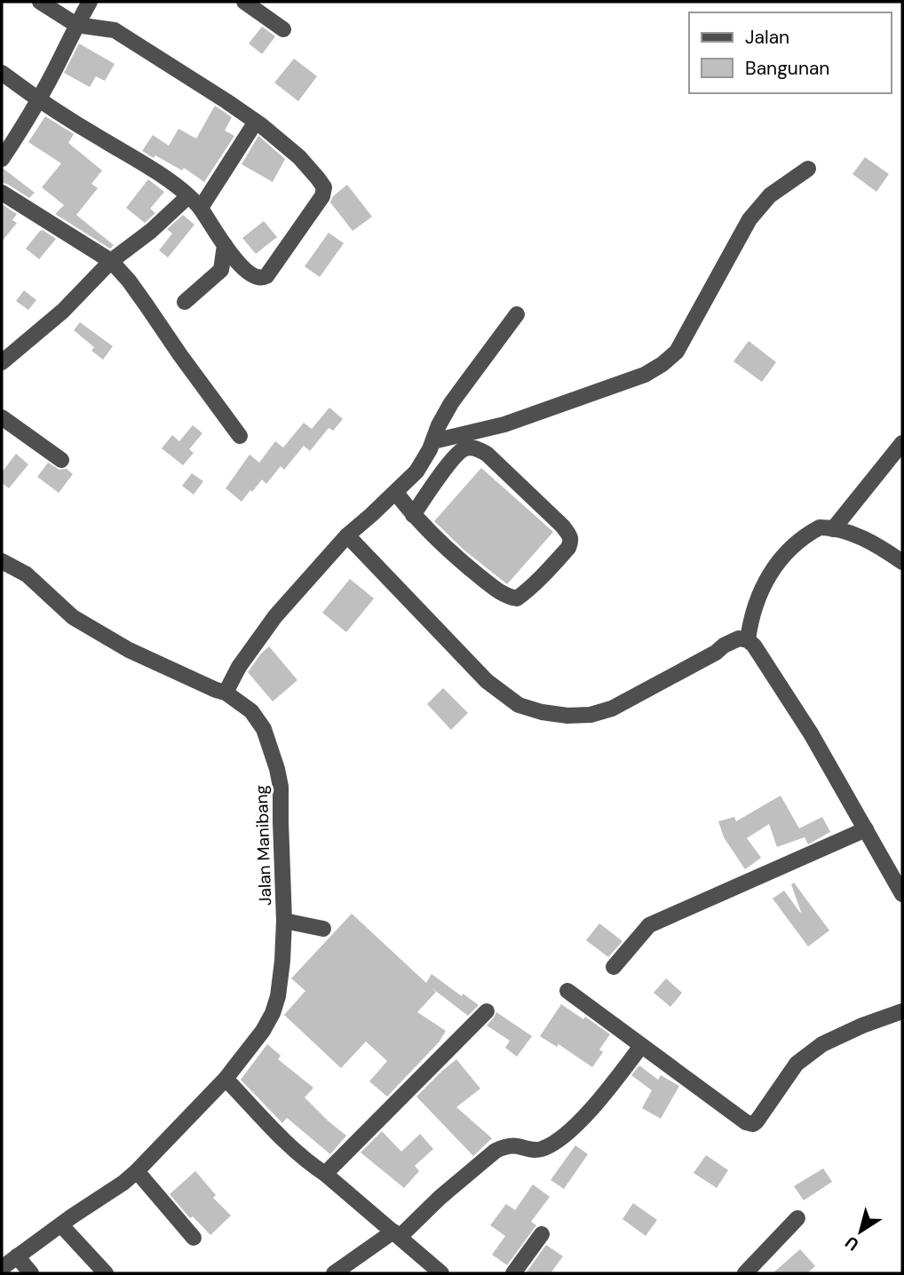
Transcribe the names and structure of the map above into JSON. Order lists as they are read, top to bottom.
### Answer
{
  "streets": {
    "street": ["Jalan Manibang"]
  },
  "legend": ["Jalan", "Bangunan"],
  "north": "bottom left"
}
